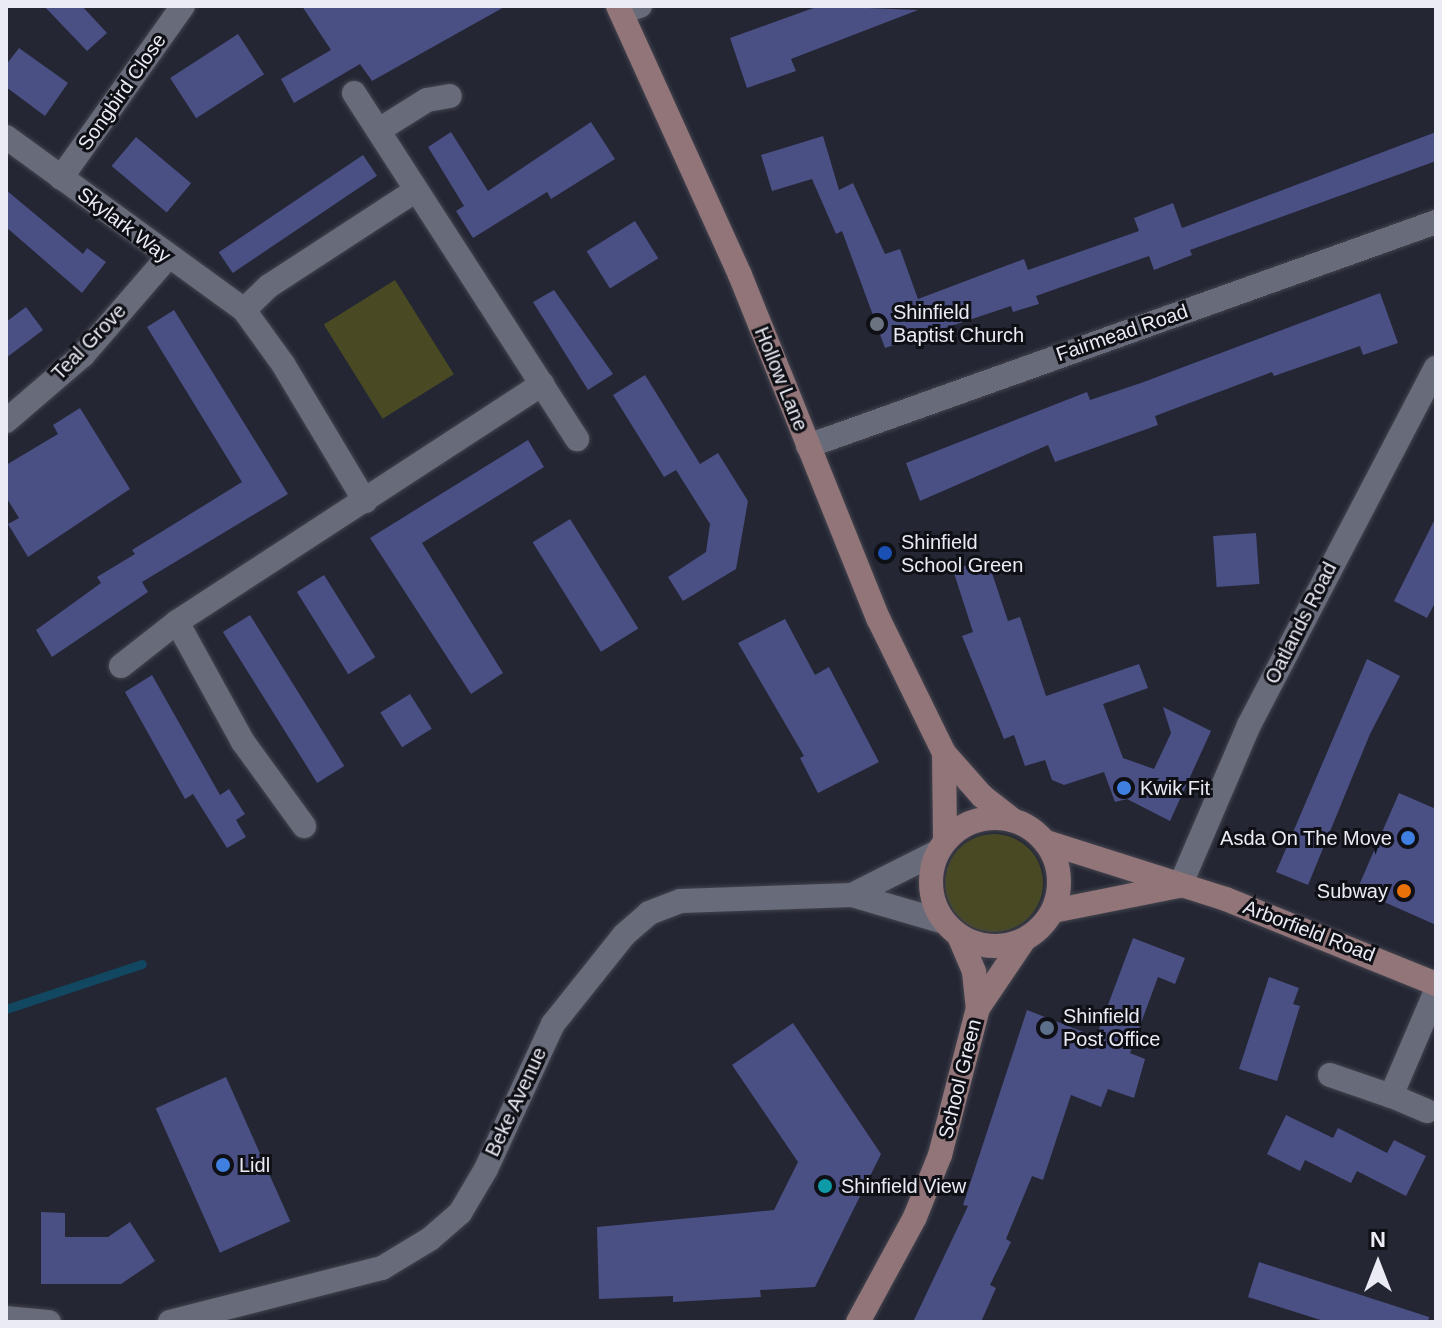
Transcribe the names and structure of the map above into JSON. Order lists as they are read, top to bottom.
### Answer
{
  "streets": {
    "main road": ["Hollow Lane", "Arborfield Road", "School Green"],
    "street": [
      "Songbird Close",
      "Skylark Way",
      "Fairmead Road",
      "Teal Grove",
      "Oatlands Road",
      "Beke Avenue"
    ]
  },
  "crossings": [
    ["Songbird Close", "Skylark Way"],
    ["Skylark Way", "Teal Grove"],
    ["Fairmead Road", "Hollow Lane"],
    ["Hollow Lane", "Arborfield Road"],
    ["Hollow Lane", "School Green"],
    ["Oatlands Road", "Arborfield Road"],
    ["Arborfield Road", "School Green"]
  ],
  "places": [
    "Shinfield Baptist Church",
    "Shinfield School Green",
    "Kwik Fit",
    "Asda On The Move",
    "Subway",
    "Shinfield Post Office",
    "Lidl",
    "Shinfield View"
  ],
  "north": "top"
}
